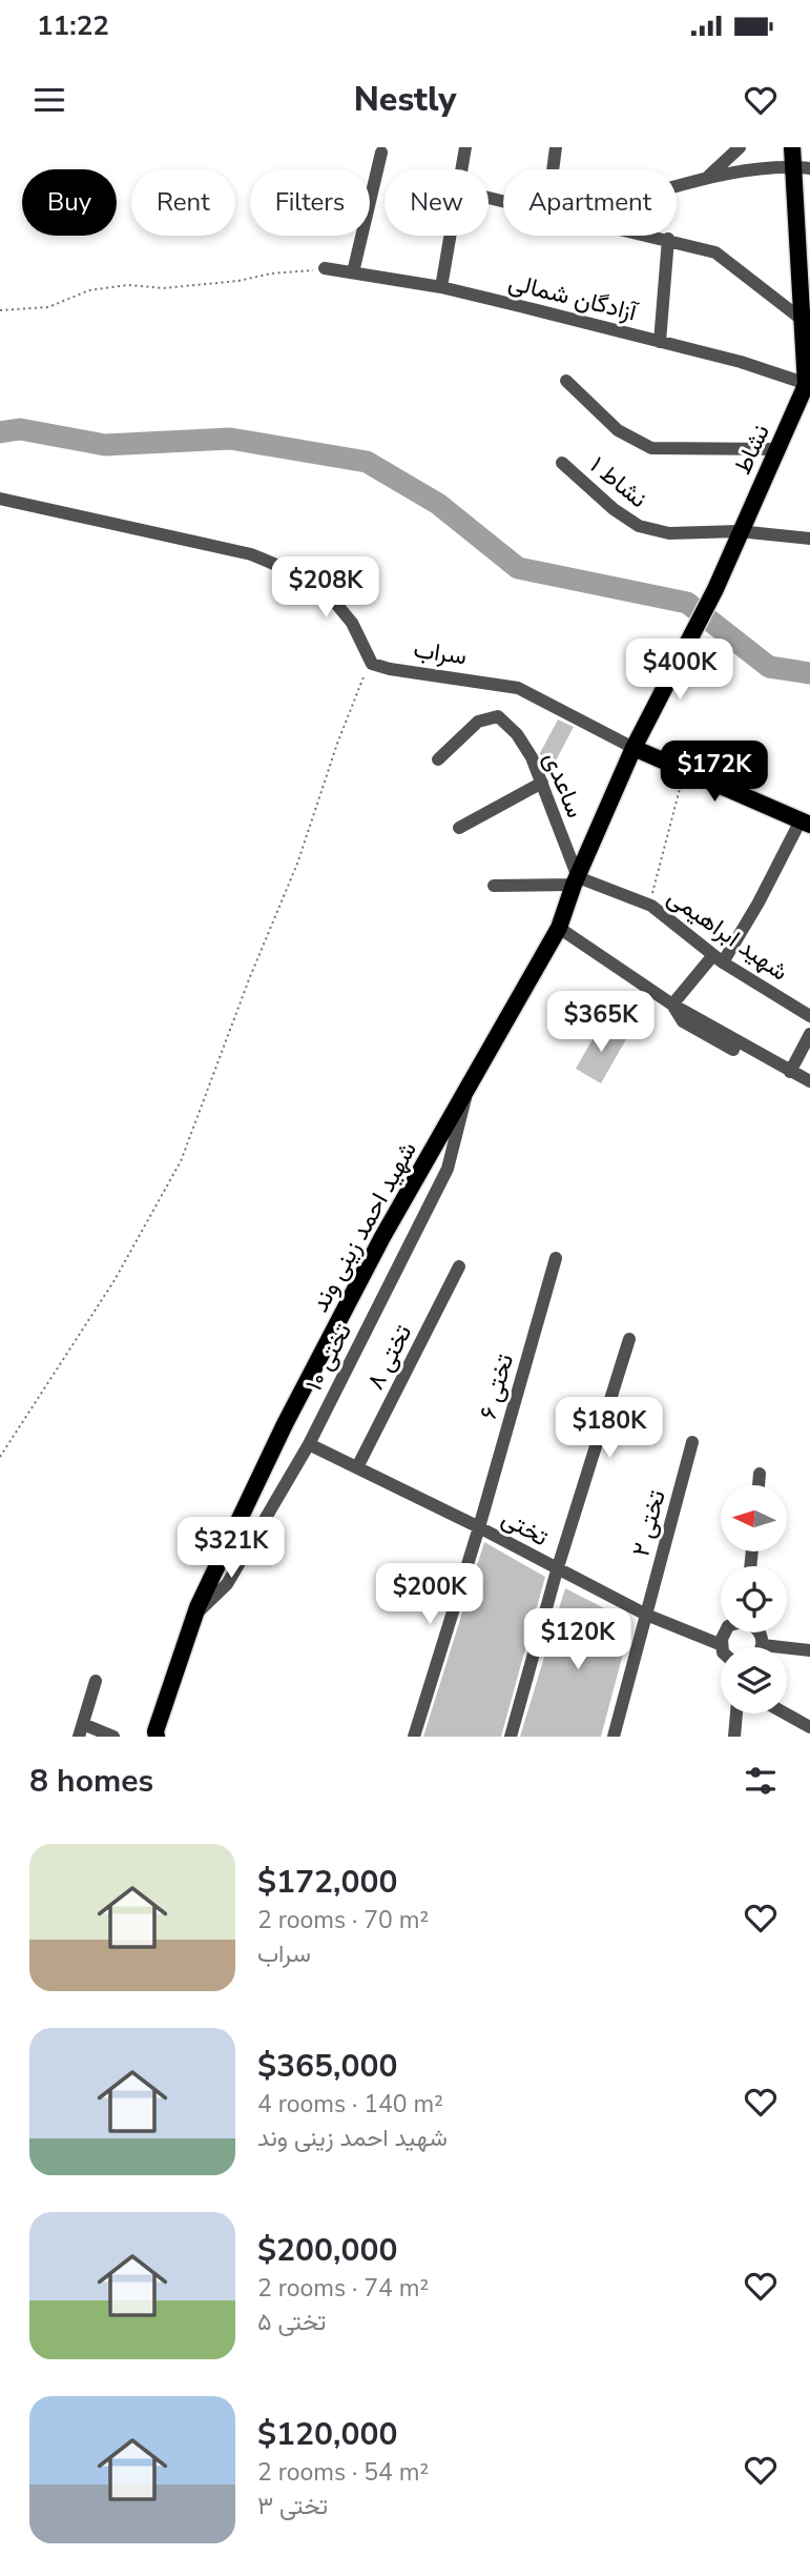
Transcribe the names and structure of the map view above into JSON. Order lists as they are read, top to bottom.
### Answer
{
  "streets": {
    "main road": ["نشاط", "سراب", "شهید احمد زینی وند"],
    "street": [
      "آزادگان شمالی",
      "نشاط ۱",
      "ساعدی",
      "شهید ابراهیمی",
      "تختی ۱۰",
      "تختی ۸",
      "تختی ۶",
      "تختی ۲",
      "تختی"
    ]
  },
  "crossings": [
    ["آزادگان شمالی", "نشاط"],
    ["نشاط", "نشاط ۱"],
    ["نشاط", "سراب"],
    ["نشاط", "شهید احمد زینی وند"],
    ["سراب", "شهید احمد زینی وند"],
    ["ساعدی", "شهید ابراهیمی"],
    ["ساعدی", "شهید احمد زینی وند"],
    ["شهید ابراهیمی", "شهید احمد زینی وند"],
    ["شهید احمد زینی وند", "تختی ۱۰"],
    ["تختی ۱۰", "تختی"],
    ["تختی ۸", "تختی"],
    ["تختی ۶", "تختی"],
    ["تختی ۲", "تختی"]
  ],
  "north": "left",
  "page": {
    "status": "11:22",
    "header": "Nestly",
    "chip": [
      "Buy",
      "Rent",
      "Filters",
      "New",
      "Apartment"
    ],
    "price": [
      "$208K",
      "$400K",
      "$172K",
      "$365K",
      "$180K",
      "$321K",
      "$200K",
      "$120K"
    ],
    "heading": "8 homes",
    "list": [
      {
        "name": "$172,000",
        "note": "2 rooms · 70 m² · سراب"
      },
      {
        "name": "$365,000",
        "note": "4 rooms · 140 m² · شهید احمد زینی وند"
      },
      {
        "name": "$200,000",
        "note": "2 rooms · 74 m² · تختی ۵"
      },
      {
        "name": "$120,000",
        "note": "2 rooms · 54 m² · تختی ۳"
      }
    ]
  }
}
